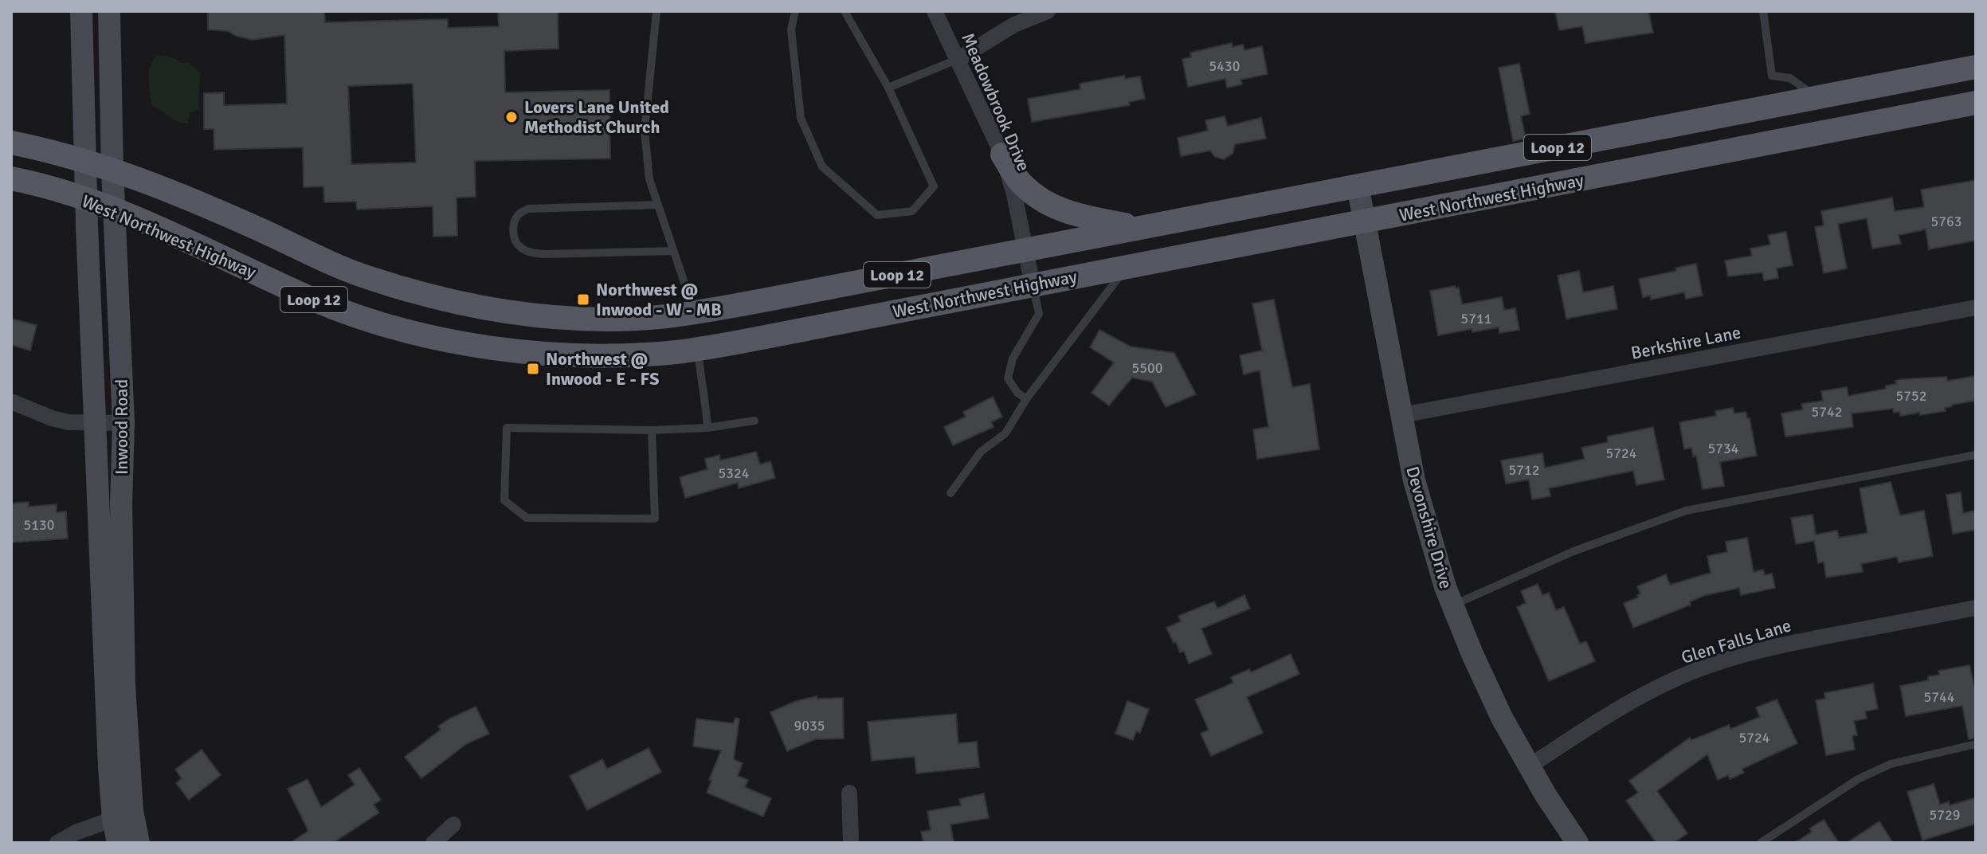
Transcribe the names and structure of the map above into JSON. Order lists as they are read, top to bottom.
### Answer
{
  "streets": {
    "main road": [
      "Loop 12",
      "West Northwest Highway",
      "Inwood Road",
      "Devonshire Drive"
    ],
    "street": ["Meadowbrook Drive", "Berkshire Lane", "Glen Falls Lane"]
  },
  "crossings": [
    ["Meadowbrook Drive", "West Northwest Highway"],
    ["West Northwest Highway", "Inwood Road"],
    ["West Northwest Highway", "Devonshire Drive"],
    ["Berkshire Lane", "Devonshire Drive"],
    ["Devonshire Drive", "Glen Falls Lane"]
  ],
  "places": {
    "other": ["Lovers Lane United Methodist Church"],
    "transit": ["Northwest @ Inwood - W - MB", "Northwest @ Inwood - E - FS"]
  },
  "house_numbers": [
    "5430",
    "5763",
    "5711",
    "5500",
    "5752",
    "5742",
    "5734",
    "5724",
    "5712",
    "5324",
    "5130",
    "5744",
    "9035",
    "5724",
    "5729"
  ]
}
